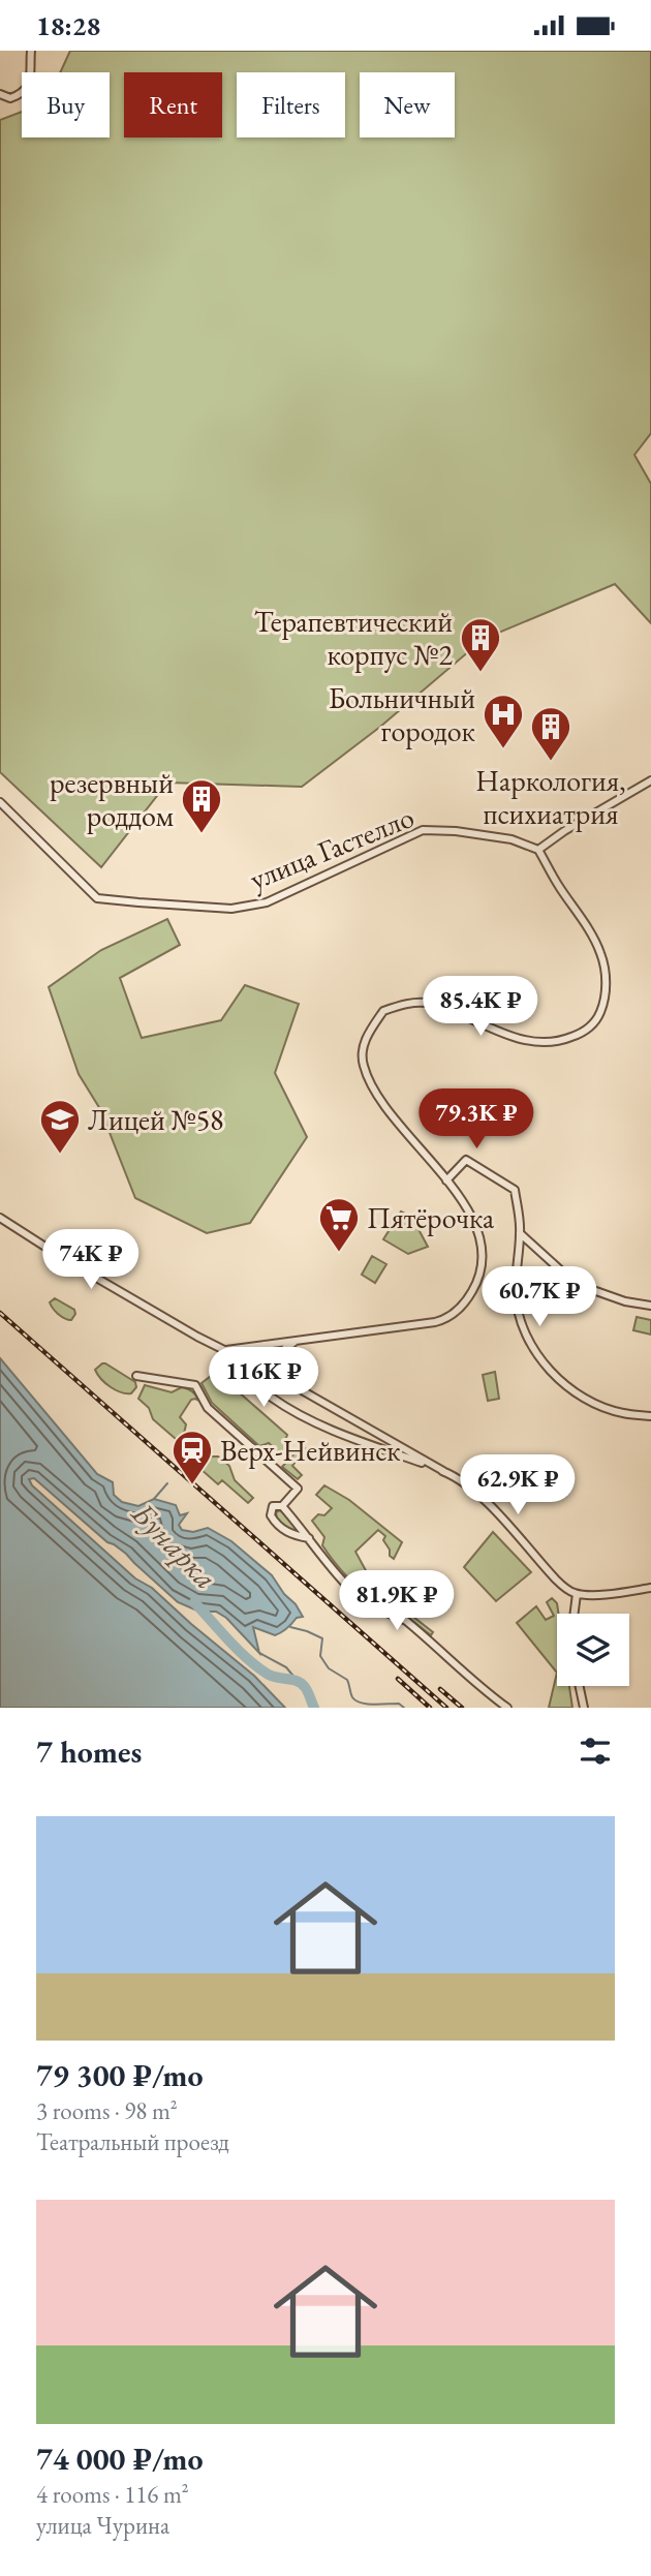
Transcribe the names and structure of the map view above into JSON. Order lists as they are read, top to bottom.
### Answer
{
  "streets": {
    "street": ["улица Гастелло"]
  },
  "water": ["Бунарка"],
  "places": {
    "building": ["Терапевтический корпус №2", "Наркология, психиатрия", "резервный роддом"],
    "hospital": ["Больничный городок"],
    "school or university": ["Лицей №58"],
    "supermarket": ["Пятёрочка"],
    "station": ["Верх-Нейвинск"]
  },
  "page": {
    "status": "18:28",
    "chip": [
      "Buy",
      "Rent",
      "Filters",
      "New"
    ],
    "price": [
      "85.4K ₽",
      "79.3K ₽",
      "74K ₽",
      "60.7K ₽",
      "116K ₽",
      "62.9K ₽",
      "81.9K ₽"
    ],
    "heading": "7 homes",
    "list": [
      {
        "name": "79 300 ₽/mo",
        "note": "3 rooms · 98 m² · Театральный проезд"
      },
      {
        "name": "74 000 ₽/mo",
        "note": "4 rooms · 116 m² · улица Чурина"
      }
    ]
  }
}
